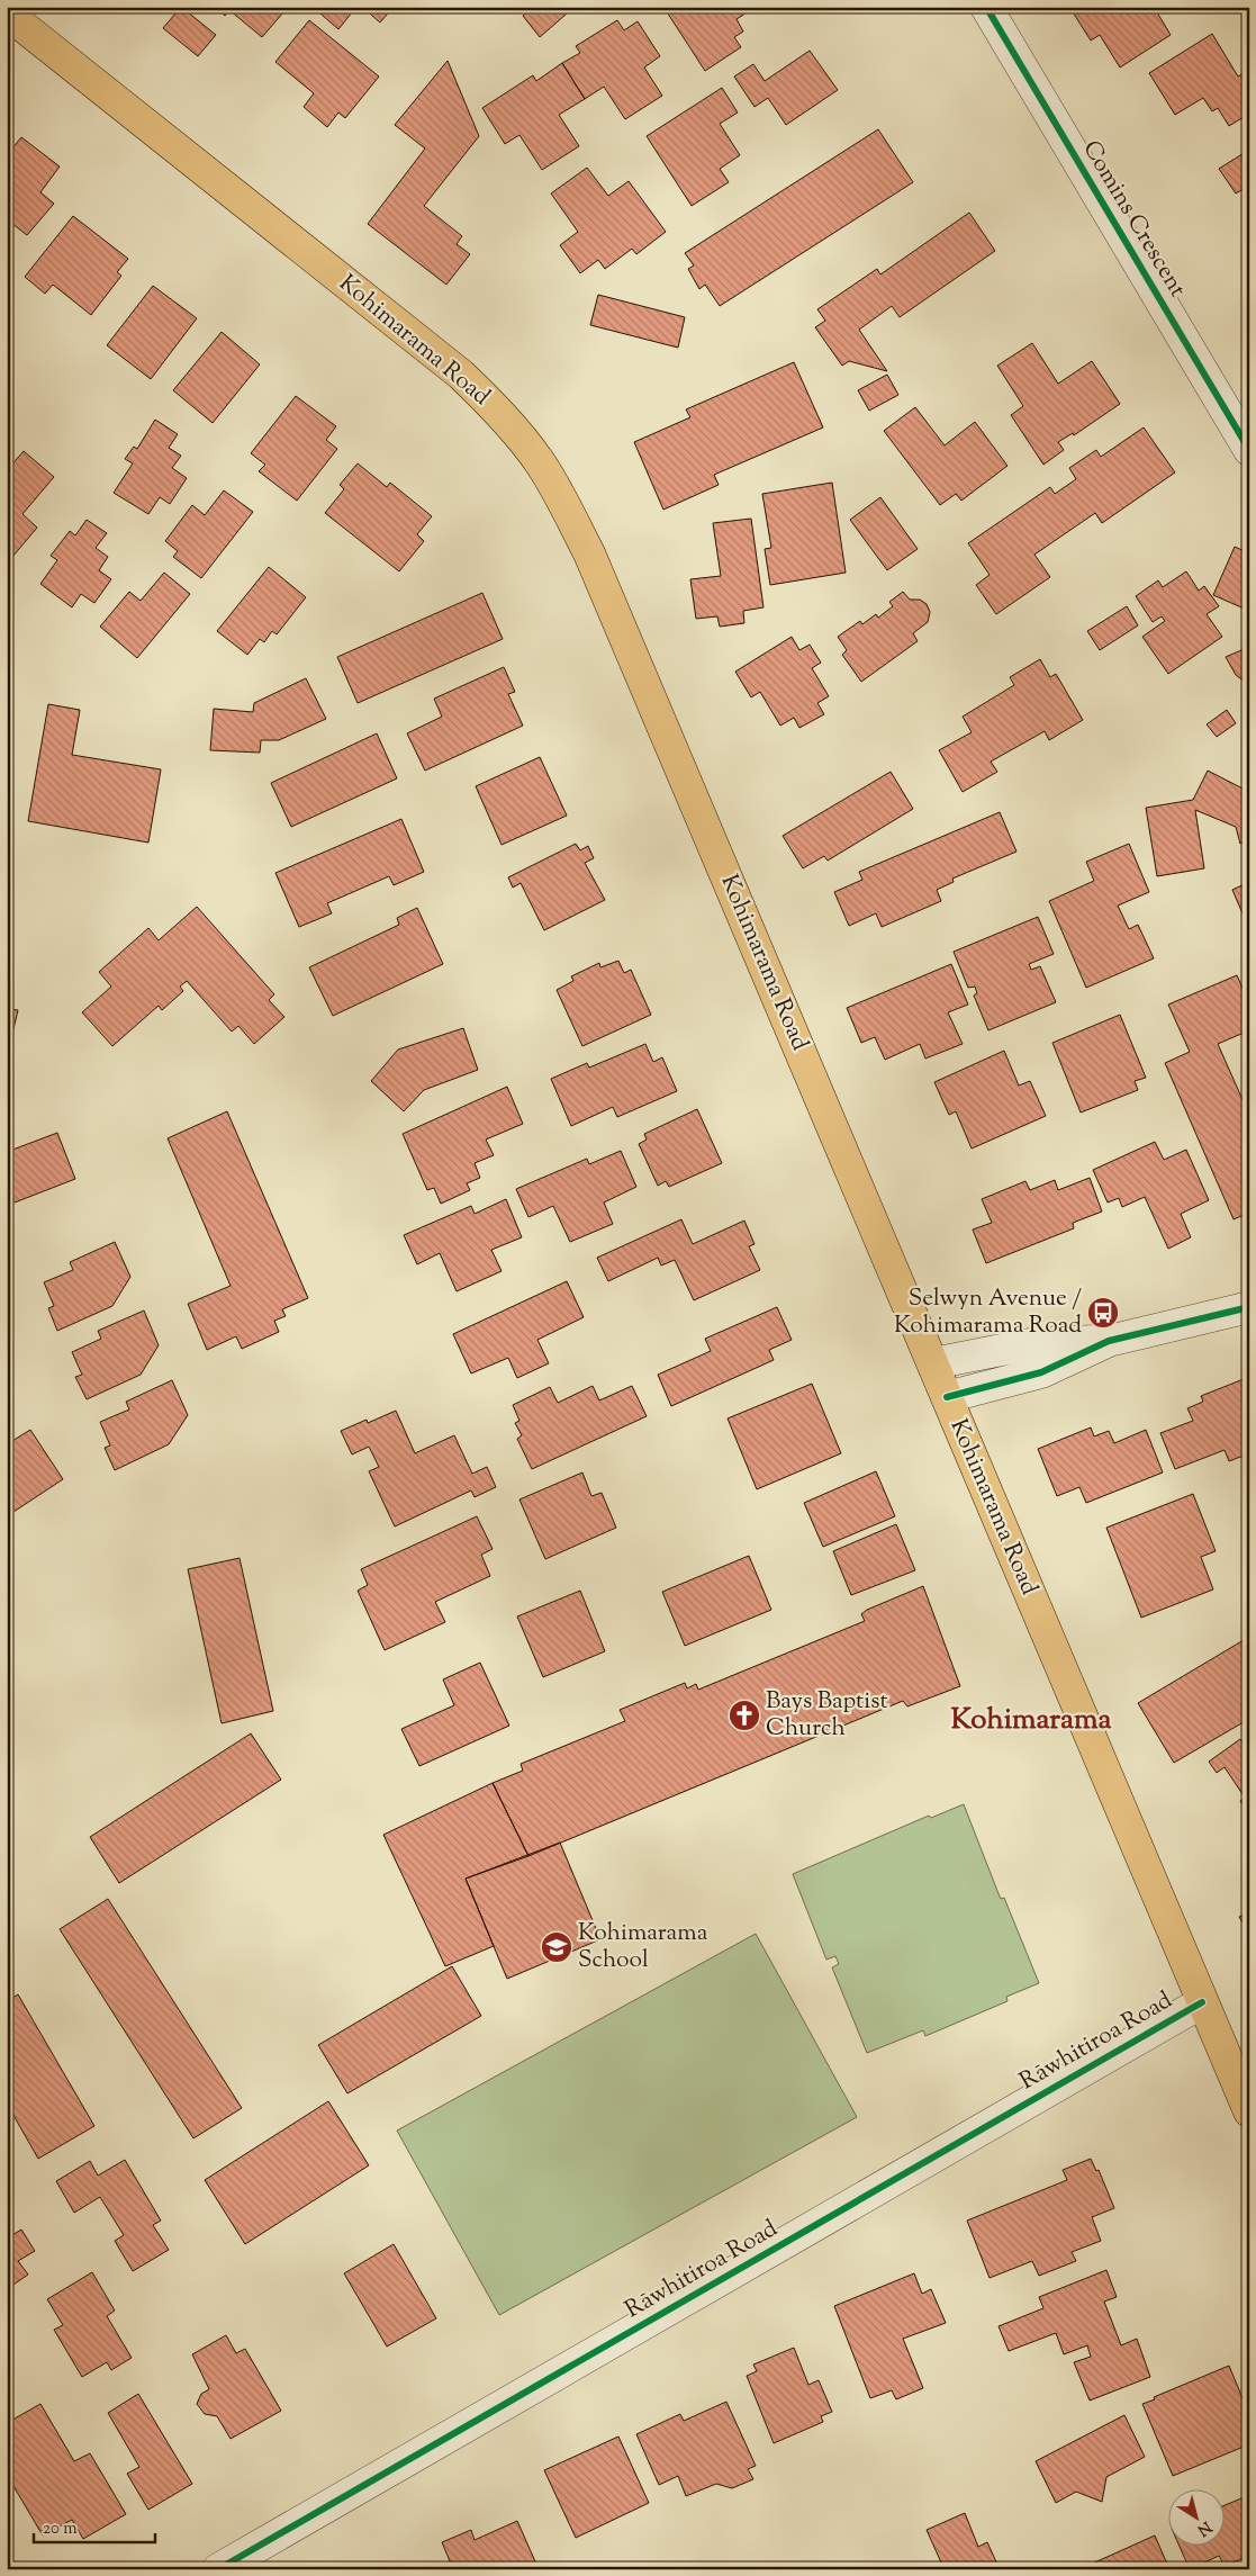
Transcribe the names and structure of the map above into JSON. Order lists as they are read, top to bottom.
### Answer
{
  "streets": {
    "main road": ["Kohimarama Road"],
    "street": ["Comins Crescent", "Rāwhitiroa Road"]
  },
  "crossings": [
    ["Kohimarama Road", "Rāwhitiroa Road"]
  ],
  "districts": ["Kohimarama"],
  "places": {
    "bus stop": ["Selwyn Avenue / Kohimarama Road"],
    "church": ["Bays Baptist Church"],
    "school or university": ["Kohimarama School"]
  },
  "scale_bar": "20 m",
  "north": "bottom right"
}
